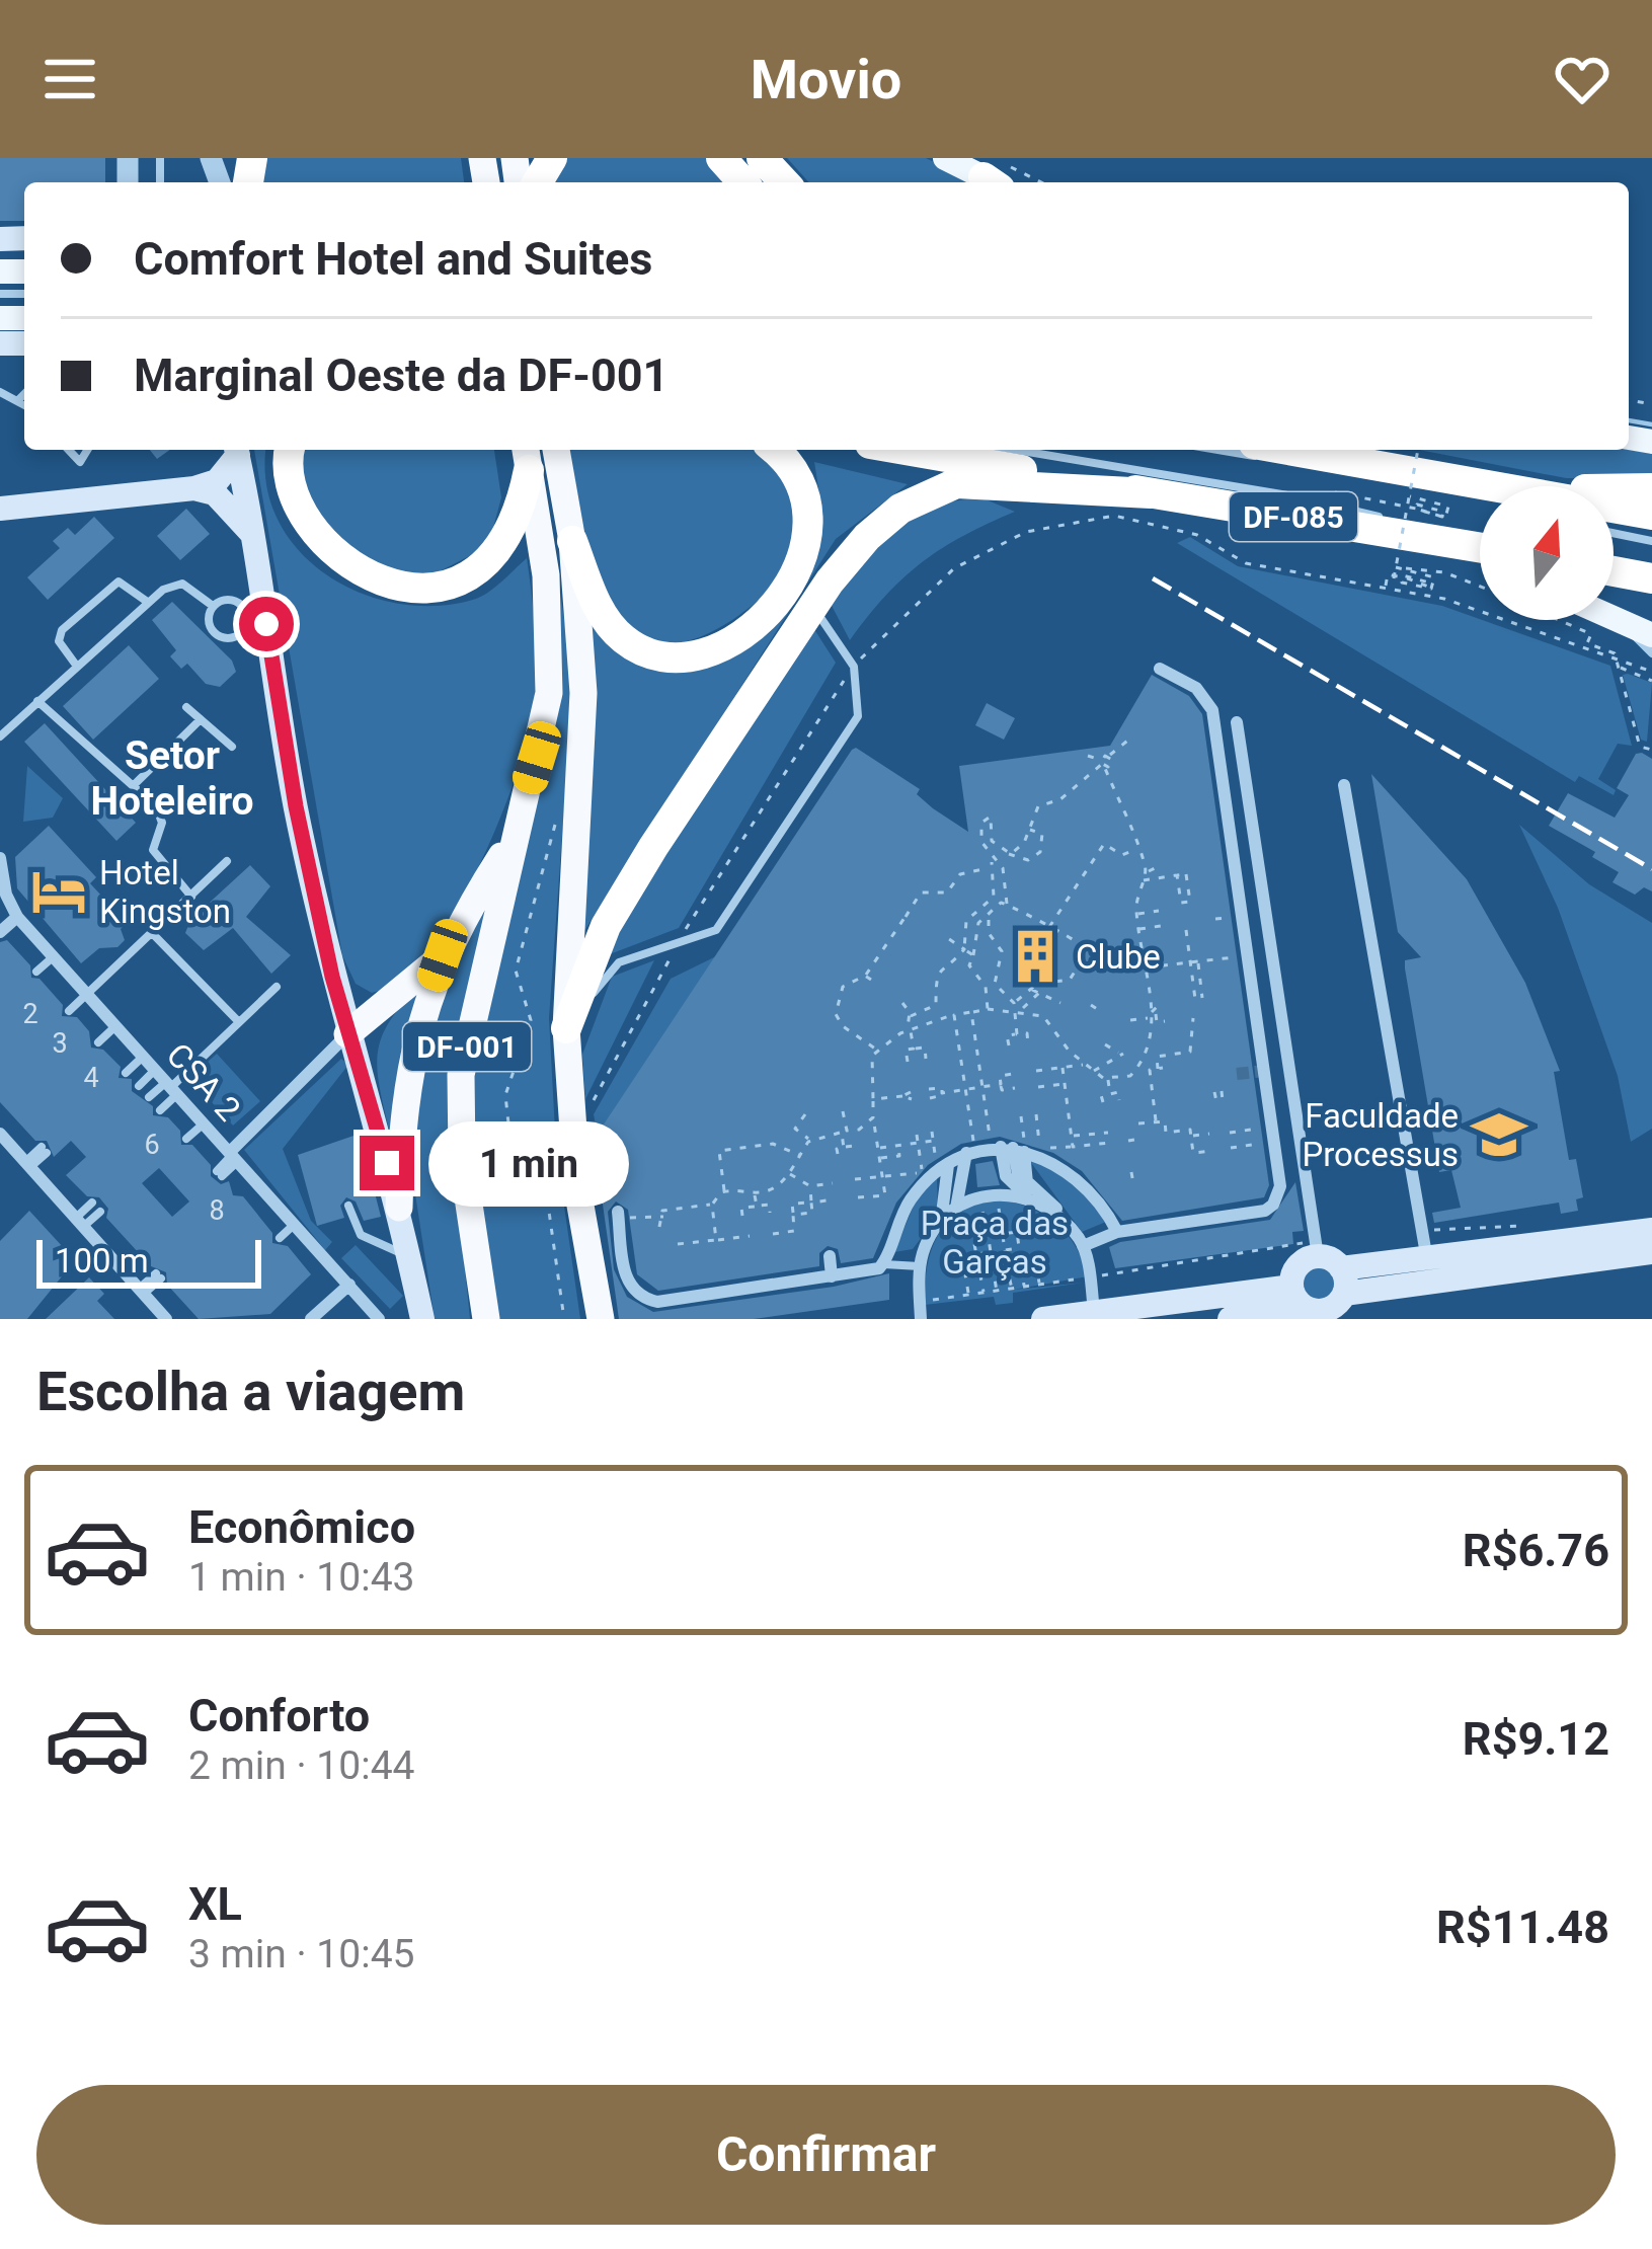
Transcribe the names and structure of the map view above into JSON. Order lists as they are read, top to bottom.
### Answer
{
  "streets": {
    "highway": ["DF-085", "DF-001"],
    "street": ["CSA 2"]
  },
  "districts": ["Setor Hoteleiro"],
  "parks": ["Praça das Garças"],
  "places": {
    "hotel": ["Hotel Kingston"],
    "building": ["Clube"],
    "school or university": ["Faculdade Processus"]
  },
  "house_numbers": [
    "2",
    "3",
    "4",
    "6",
    "8"
  ],
  "scale_bar": "100 m",
  "north": "top",
  "page": {
    "header": "Movio",
    "banner": ["Comfort Hotel and Suites", "Marginal Oeste da DF-001"],
    "bubble": "1 min",
    "scale": "100 m",
    "heading": "Escolha a viagem",
    "list": [
      {
        "name": "Econômico",
        "note": "1 min · 10:43",
        "value": "R$6.76"
      },
      {
        "name": "Conforto",
        "note": "2 min · 10:44",
        "value": "R$9.12"
      },
      {
        "name": "XL",
        "note": "3 min · 10:45",
        "value": "R$11.48"
      }
    ],
    "buttons": "Confirmar"
  }
}
